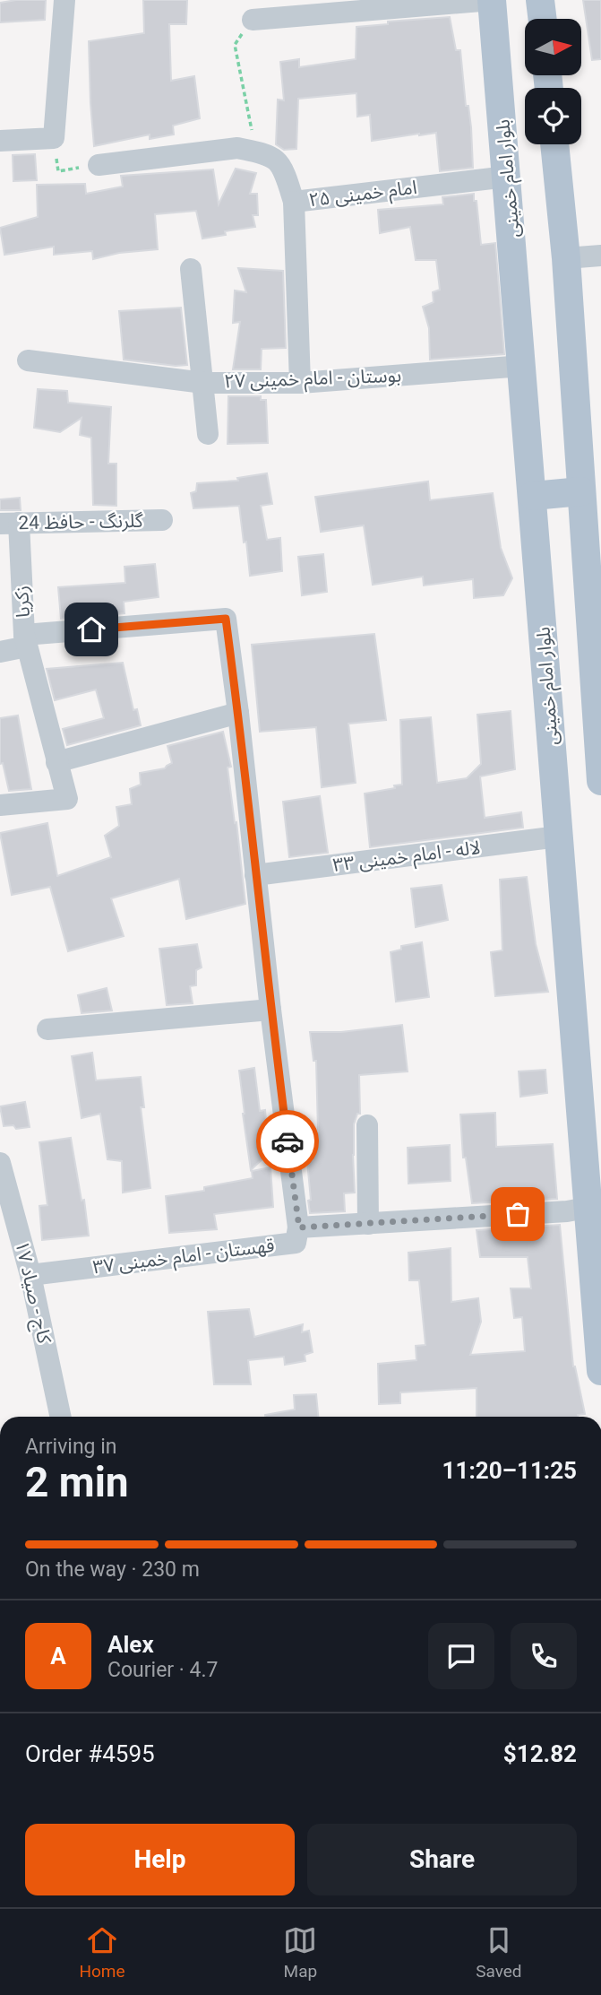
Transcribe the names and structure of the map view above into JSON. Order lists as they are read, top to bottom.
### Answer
{
  "streets": {
    "main road": ["بلوار امام خمینی"],
    "street": [
      "امام خمینی ۲۵",
      "بوستان - امام خمینی ۲۷",
      "گلرنگ - حافظ 24",
      "زکریا",
      "لاله - امام خمینی ۳۳",
      "قهستان - امام خمینی ۳۷",
      "کاج - صیاد ۱۷"
    ]
  },
  "crossings": [
    ["بلوار امام خمینی", "امام خمینی ۲۵"],
    ["بلوار امام خمینی", "بوستان - امام خمینی ۲۷"],
    ["بلوار امام خمینی", "لاله - امام خمینی ۳۳"],
    ["بلوار امام خمینی", "قهستان - امام خمینی ۳۷"],
    ["گلرنگ - حافظ 24", "زکریا"],
    ["زکریا", "لاله - امام خمینی ۳۳"],
    ["زکریا", "قهستان - امام خمینی ۳۷"],
    ["قهستان - امام خمینی ۳۷", "کاج - صیاد ۱۷"]
  ],
  "north": "right",
  "page": {
    "heading": ["2 min", "Arriving in", "11:20–11:25"],
    "panel": [
      "Alex",
      "Courier · 4.7",
      "Order #4595",
      "$12.82"
    ],
    "bar": "On the way · 230 m",
    "round": "A",
    "buttons": ["Help", "Share"],
    "tabs": ["Home", "Map", "Saved"]
  }
}
